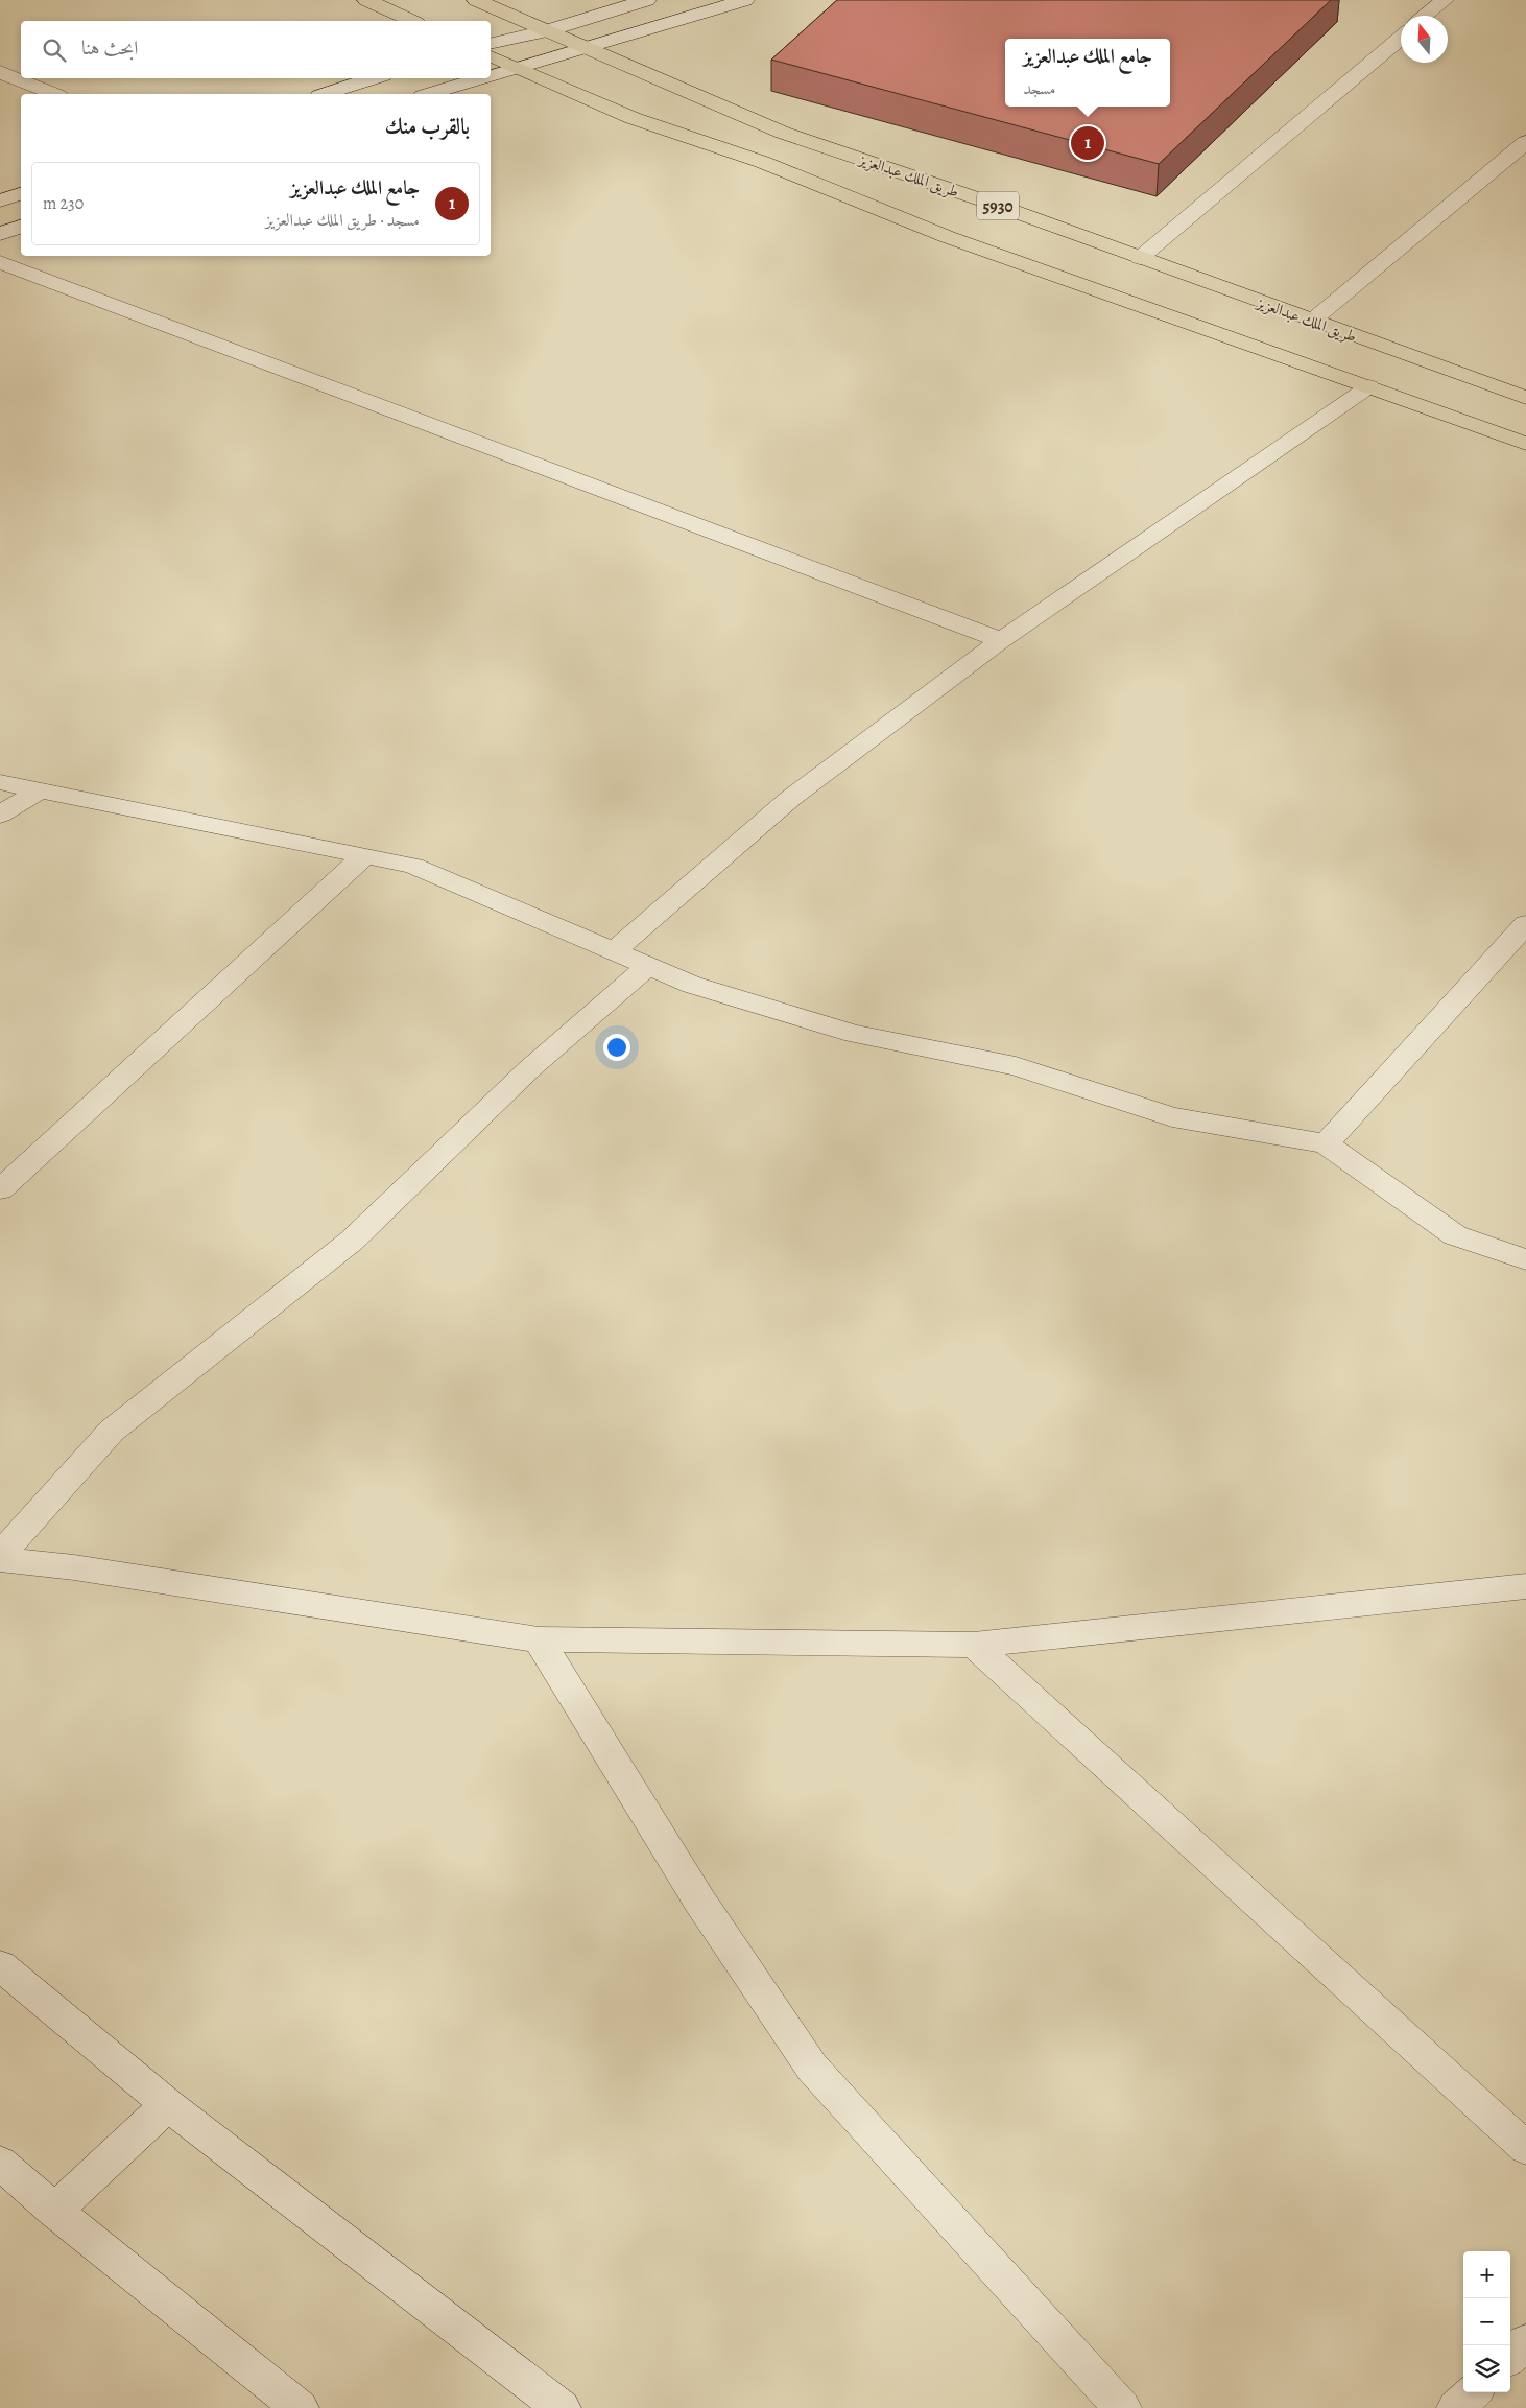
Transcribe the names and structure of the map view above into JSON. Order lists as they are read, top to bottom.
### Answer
{
  "streets": {
    "main road": ["طريق الملك عبدالعزيز", "5930"]
  },
  "north": "top",
  "page": {
    "search": "ابحث هنا",
    "popup": ["جامع الملك عبدالعزيز", "مسجد"],
    "heading": "بالقرب منك",
    "pins": "1",
    "list": [
      {
        "mark": "1",
        "name": "جامع الملك عبدالعزيز",
        "note": "مسجد · طريق الملك عبدالعزيز",
        "value": "230 m"
      }
    ],
    "map_buttons": ["+", "−"]
  }
}
